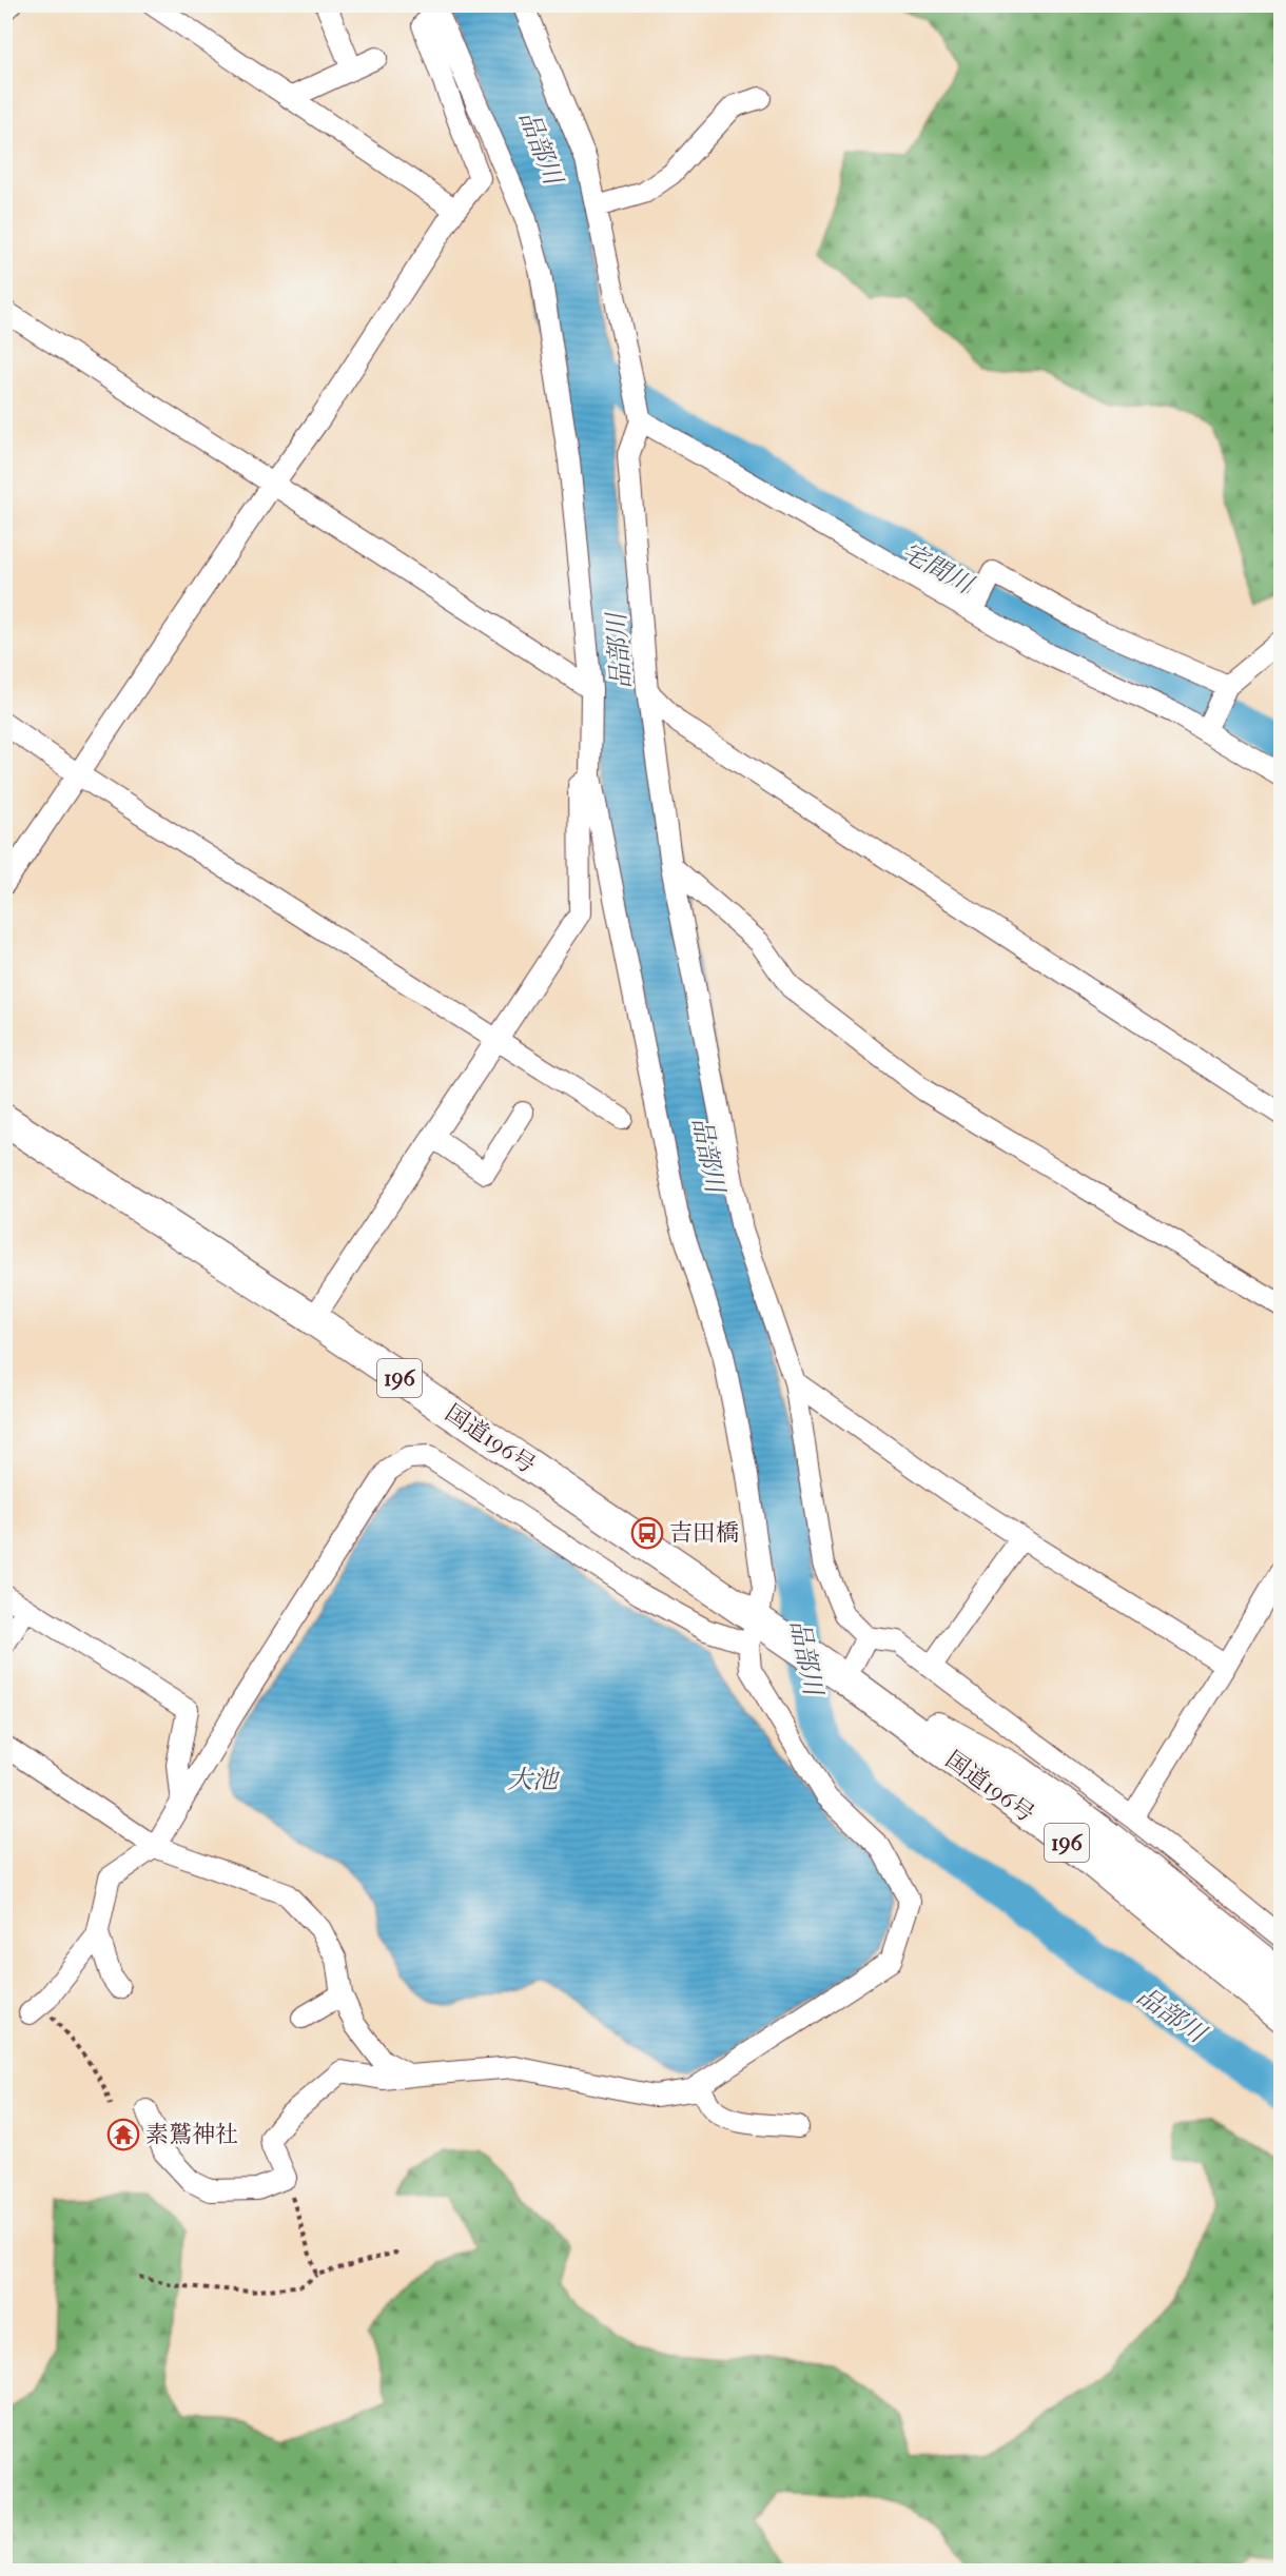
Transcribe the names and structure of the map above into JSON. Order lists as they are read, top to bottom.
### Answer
{
  "streets": {
    "highway": ["196", "国道196号"]
  },
  "water": ["品部川", "宅間川", "大池"],
  "places": {
    "bus stop": ["吉田橋"],
    "temple": ["素鷲神社"]
  }
}
